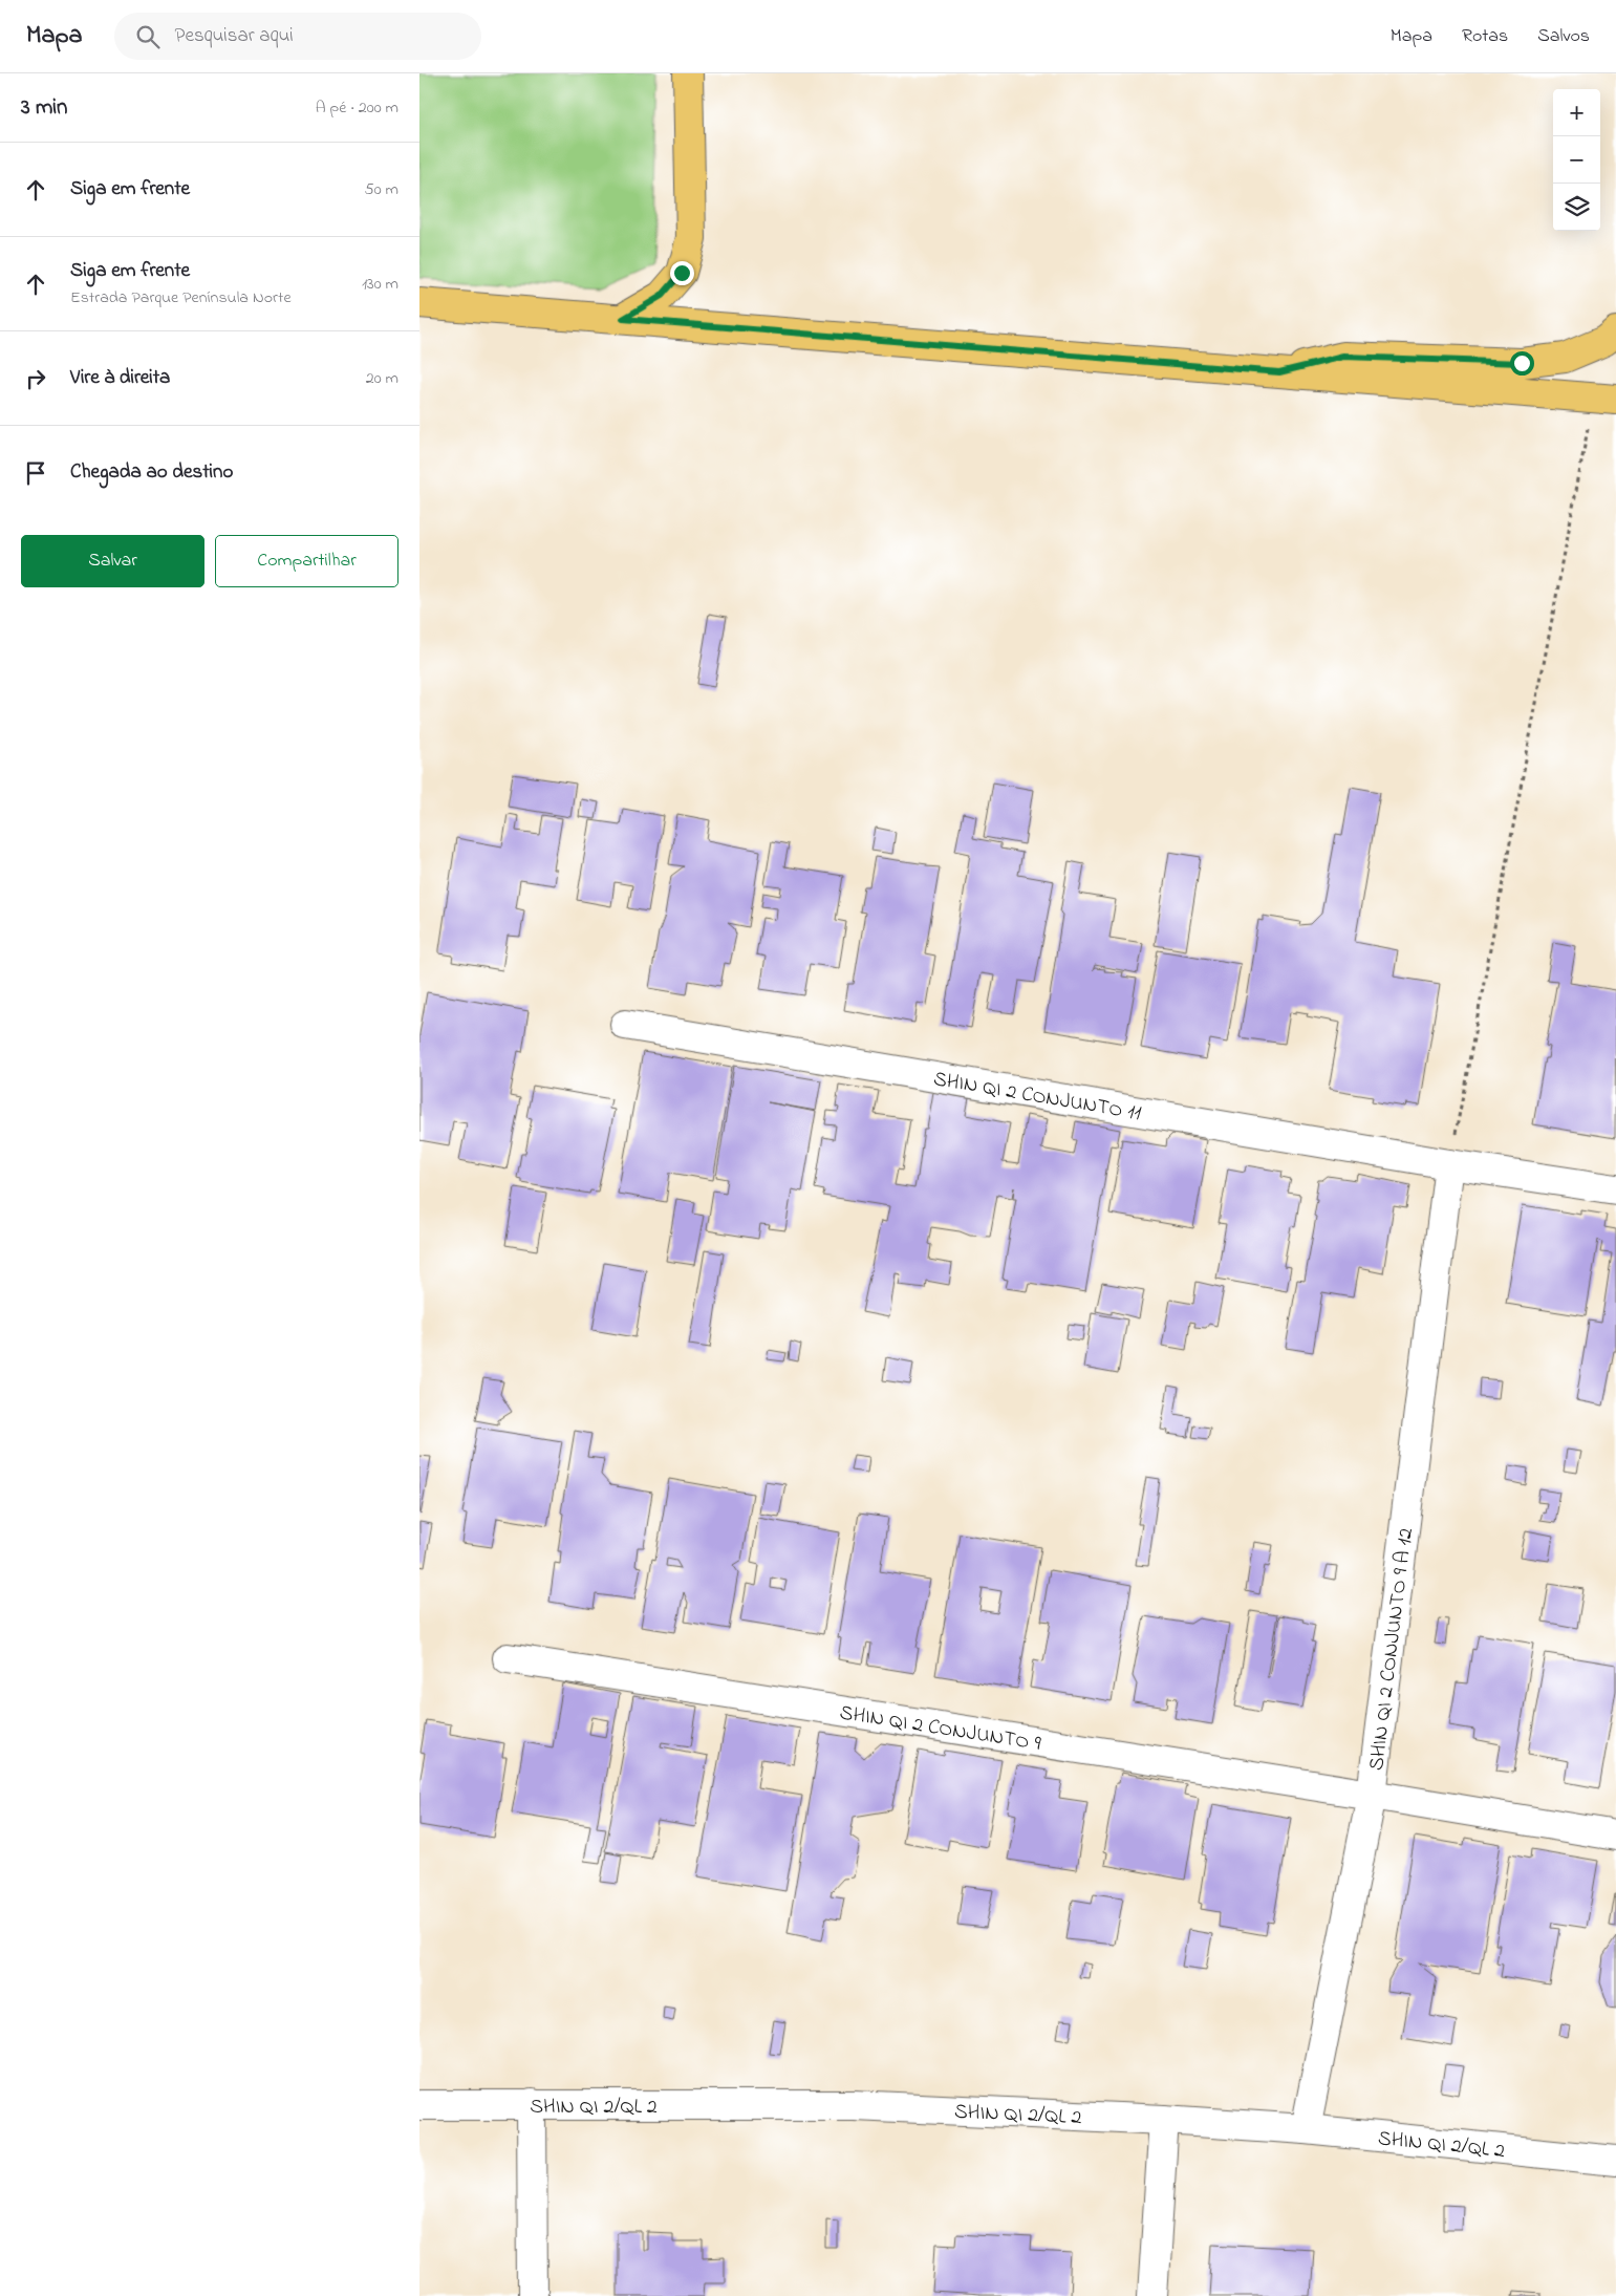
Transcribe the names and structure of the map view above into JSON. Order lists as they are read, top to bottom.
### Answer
{
  "streets": {
    "street": [
      "SHIN QI 2 CONJUNTO 11",
      "SHIN QI 2 CONJUNTO 9 A 12",
      "SHIN QI 2 CONJUNTO 9",
      "SHIN QI 2/QL 2"
    ]
  },
  "crossings": [
    ["SHIN QI 2 CONJUNTO 11", "SHIN QI 2 CONJUNTO 9 A 12"],
    ["SHIN QI 2 CONJUNTO 9 A 12", "SHIN QI 2 CONJUNTO 9"],
    ["SHIN QI 2 CONJUNTO 9 A 12", "SHIN QI 2/QL 2"]
  ],
  "page": {
    "header": "Mapa",
    "search": "Pesquisar aqui",
    "nav": ["Mapa", "Rotas", "Salvos"],
    "heading": ["3 min", "A pé · 200 m"],
    "map_buttons": ["+", "−"],
    "list": [
      ["Siga em frente", "50 m"],
      ["Siga em frente", "Estrada Parque Península Norte", "130 m"],
      ["Vire à direita", "20 m"],
      "Chegada ao destino"
    ],
    "buttons": ["Salvar", "Compartilhar"]
  }
}
